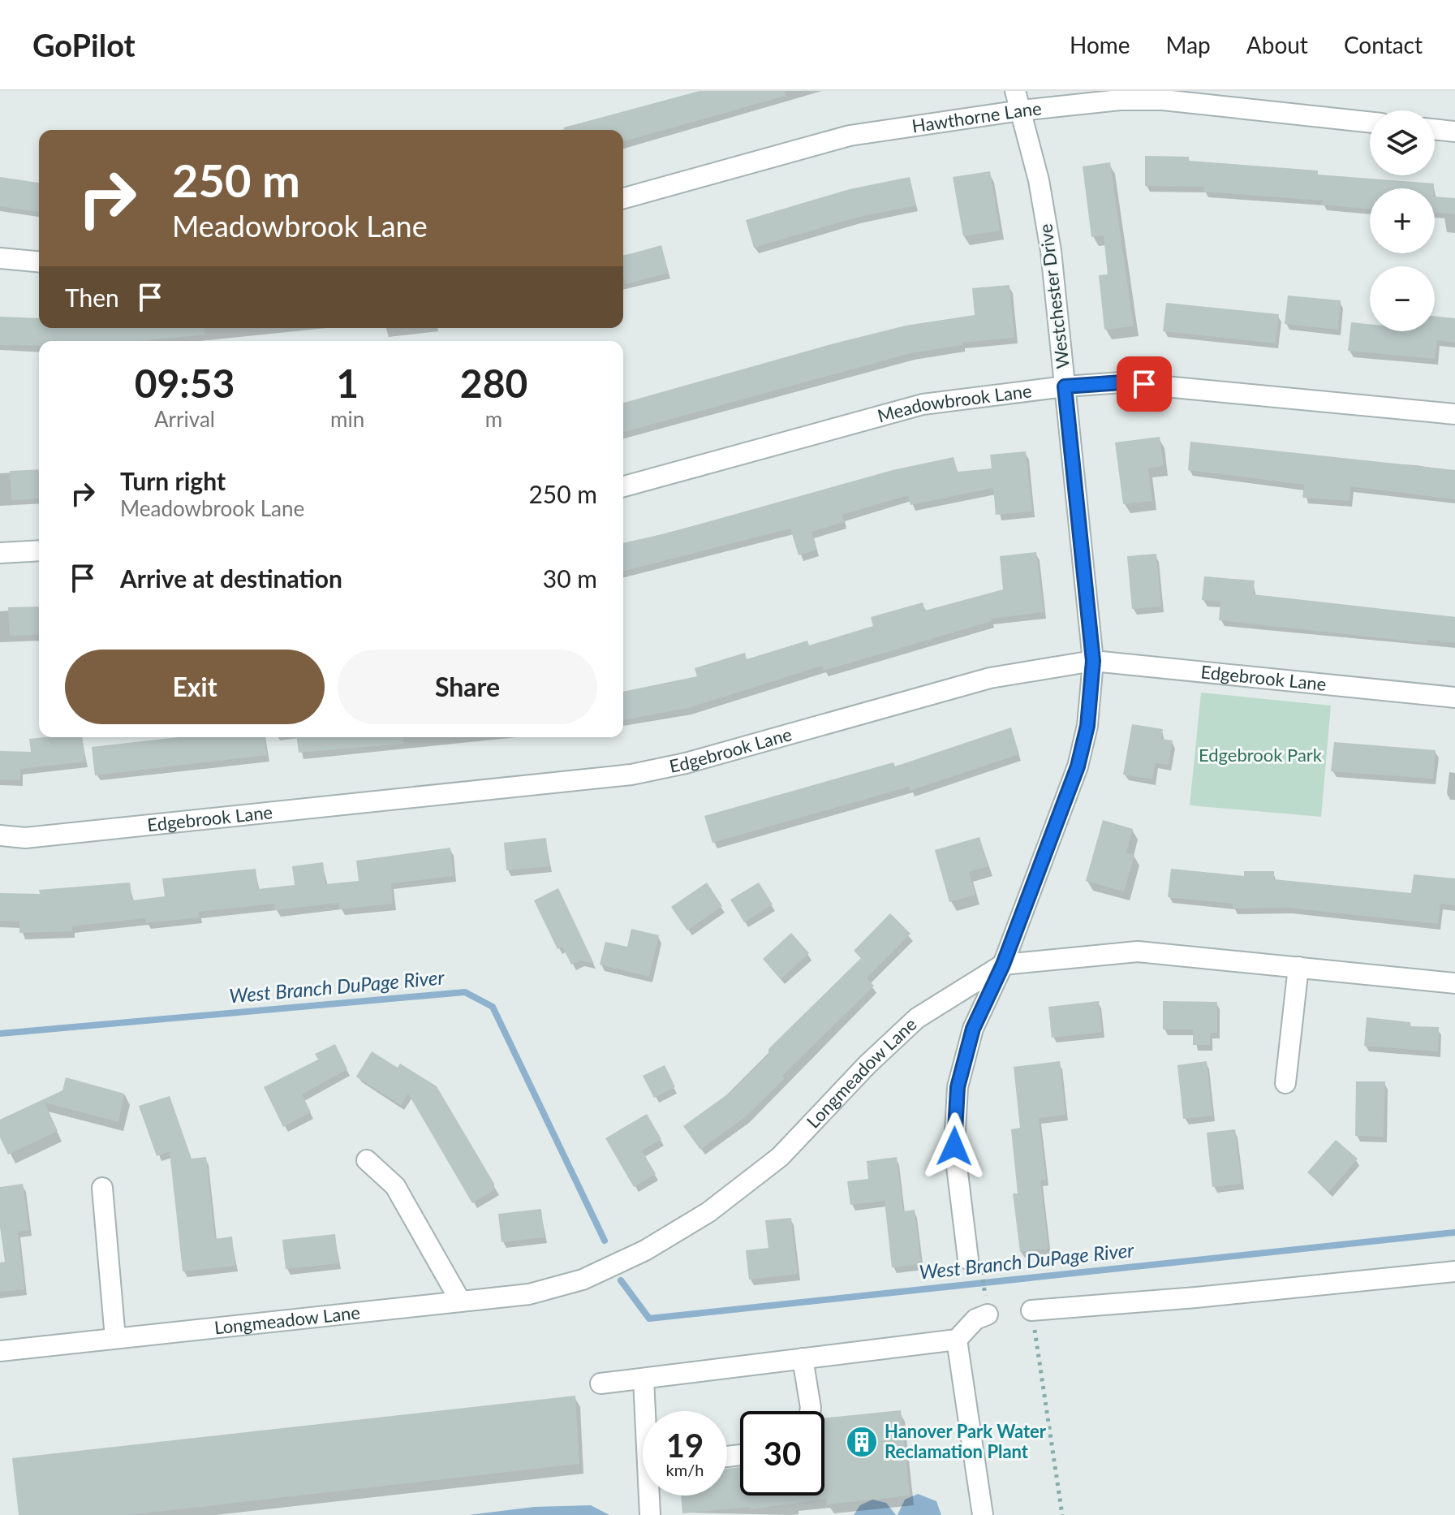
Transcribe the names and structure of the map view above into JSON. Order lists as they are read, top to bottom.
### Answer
{
  "streets": {
    "street": [
      "Hawthorne Lane",
      "Westchester Drive",
      "Meadowbrook Lane",
      "Edgebrook Lane",
      "Longmeadow Lane"
    ]
  },
  "crossings": [
    ["Hawthorne Lane", "Westchester Drive"],
    ["Westchester Drive", "Meadowbrook Lane"],
    ["Westchester Drive", "Edgebrook Lane"],
    ["Westchester Drive", "Longmeadow Lane"]
  ],
  "water": ["West Branch DuPage River"],
  "parks": ["Edgebrook Park"],
  "places": {
    "building": ["Hanover Park Water Reclamation Plant"]
  },
  "page": {
    "header": "GoPilot",
    "nav": [
      "Home",
      "Map",
      "About",
      "Contact"
    ],
    "map_buttons": ["+", "−"],
    "turn": ["250 m", "Meadowbrook Lane"],
    "then": "Then",
    "eta": [
      "09:53",
      "Arrival",
      "1",
      "min",
      "280",
      "m"
    ],
    "list": [
      {
        "name": "Turn right",
        "note": "Meadowbrook Lane",
        "value": "250 m"
      },
      {
        "name": "Arrive at destination",
        "value": "30 m"
      }
    ],
    "buttons": ["Exit", "Share"],
    "speed": "19 km/h",
    "limit": "30"
  }
}
